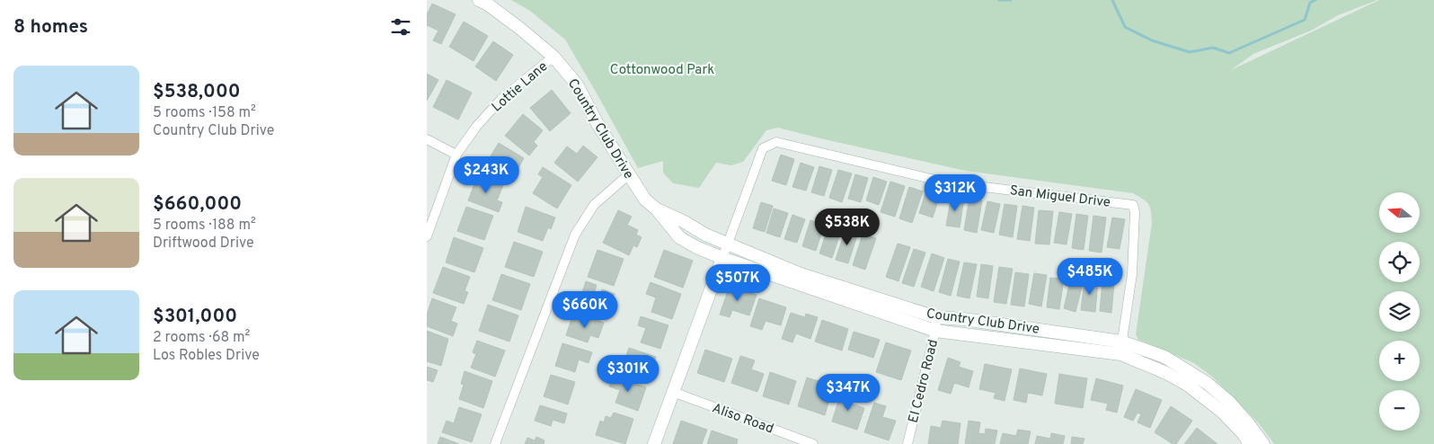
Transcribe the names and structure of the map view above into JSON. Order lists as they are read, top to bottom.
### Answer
{
  "streets": {
    "street": [
      "Lottie Lane",
      "Country Club Drive",
      "San Miguel Drive",
      "El Cedro Road",
      "Aliso Road"
    ]
  },
  "crossings": [
    ["Lottie Lane", "Country Club Drive"],
    ["Country Club Drive", "San Miguel Drive"],
    ["Country Club Drive", "El Cedro Road"]
  ],
  "parks": ["Cottonwood Park"],
  "north": "left",
  "page": {
    "heading": "8 homes",
    "list": [
      {
        "name": "$538,000",
        "note": "5 rooms · 158 m² · Country Club Drive"
      },
      {
        "name": "$660,000",
        "note": "5 rooms · 188 m² · Driftwood Drive"
      },
      {
        "name": "$301,000",
        "note": "2 rooms · 68 m² · Los Robles Drive"
      }
    ],
    "price": [
      "$243K",
      "$312K",
      "$538K",
      "$485K",
      "$507K",
      "$660K",
      "$301K",
      "$347K"
    ],
    "map_buttons": ["+", "−"]
  }
}
